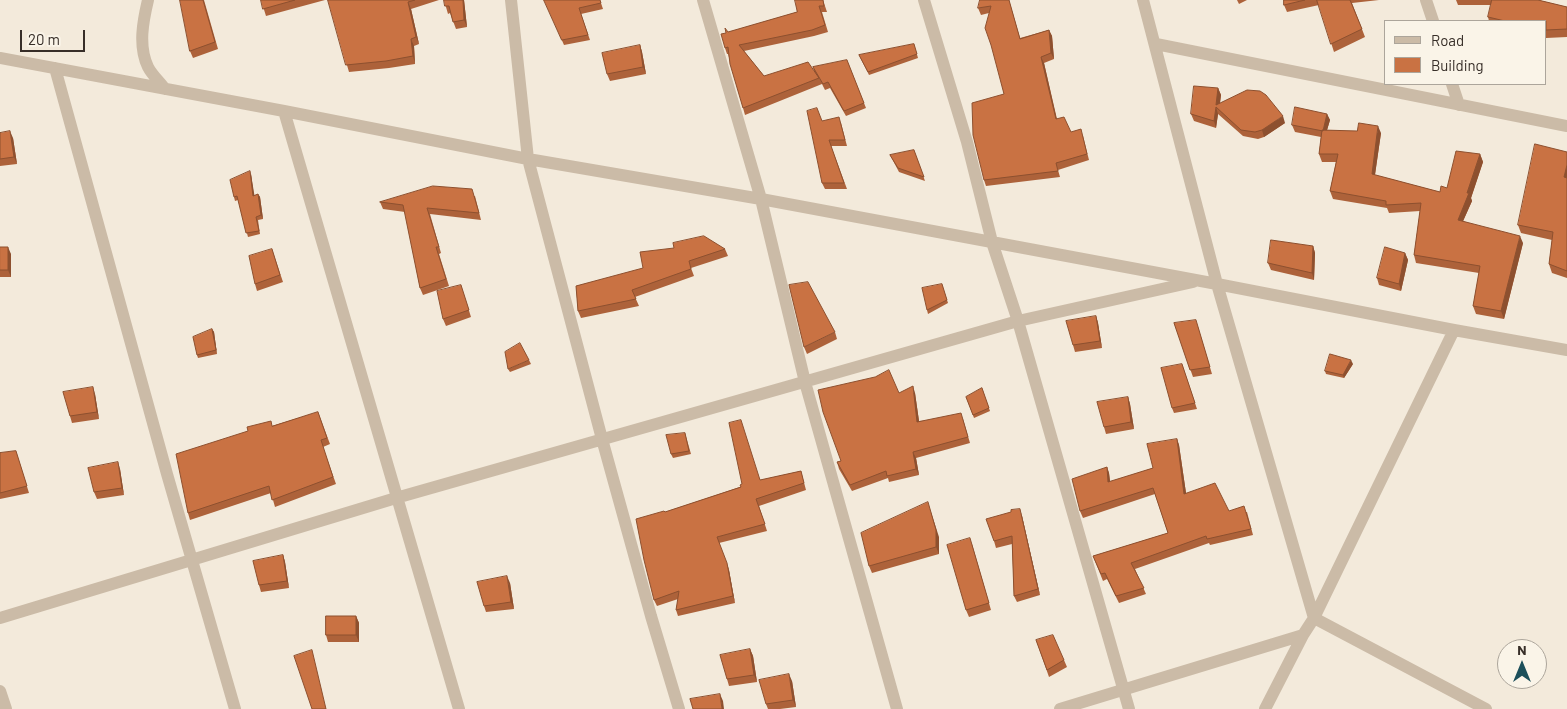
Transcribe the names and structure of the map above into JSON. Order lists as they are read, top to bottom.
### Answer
{
  "legend": ["Road", "Building"],
  "scale_bar": "20 m",
  "north": "top"
}
